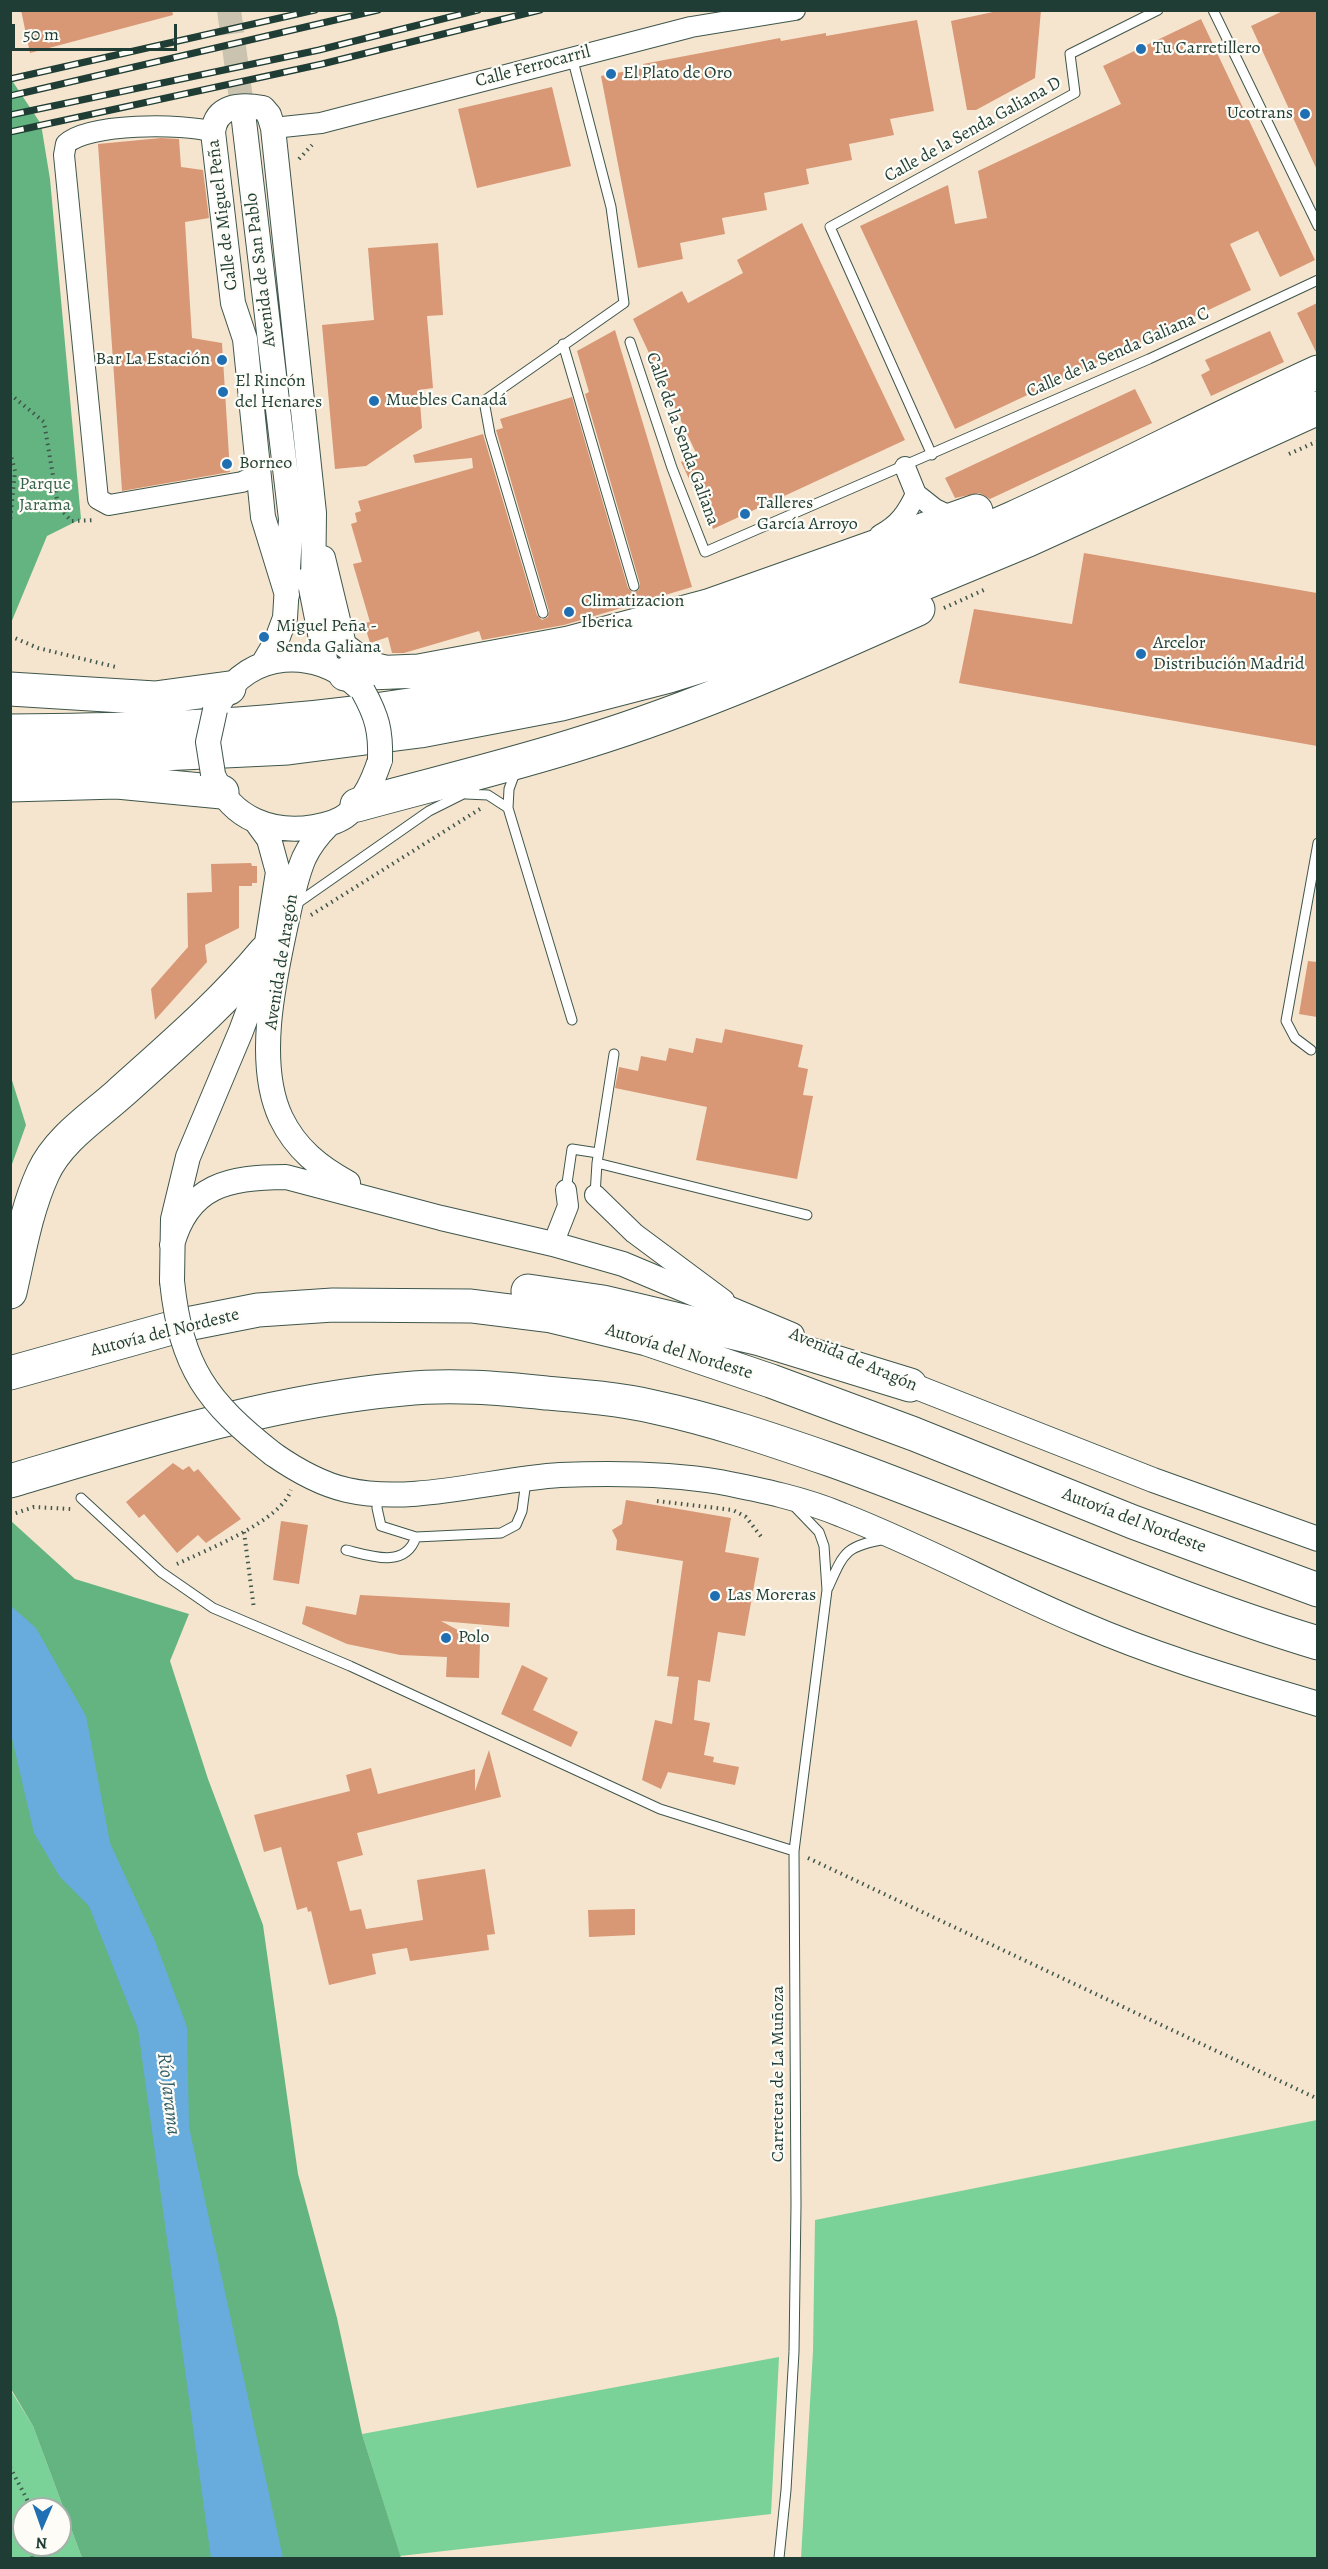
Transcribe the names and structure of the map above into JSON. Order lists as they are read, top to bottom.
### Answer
{
  "streets": {
    "highway": ["Autovía del Nordeste"],
    "street": [
      "Calle Ferrocarril",
      "Calle de Miguel Peña",
      "Avenida de San Pablo",
      "Avenida de Aragón"
    ],
    "lane": [
      "Calle de la Senda Galiana D",
      "Calle de la Senda Galiana C",
      "Calle de la Senda Galiana",
      "Carretera de La Muñoza"
    ]
  },
  "crossings": [
    ["Calle Ferrocarril", "Calle de Miguel Peña"],
    ["Calle de la Senda Galiana D", "Calle de la Senda Galiana C"],
    ["Calle de la Senda Galiana D", "Calle de la Senda Galiana"],
    ["Calle de Miguel Peña", "Avenida de San Pablo"],
    ["Avenida de San Pablo", "Avenida de Aragón"],
    ["Calle de la Senda Galiana C", "Calle de la Senda Galiana"]
  ],
  "water": ["Río Jarama"],
  "parks": ["Parque Jarama"],
  "places": [
    "Tu Carretillero",
    "El Plato de Oro",
    "Ucotrans",
    "Bar La Estación",
    "El Rincón del Henares",
    "Muebles Canadá",
    "Borneo",
    "Talleres García Arroyo",
    "Climatizacion Iberica",
    "Miguel Peña - Senda Galiana",
    "Arcelor Distribución Madrid",
    "Las Moreras",
    "Polo"
  ],
  "scale_bar": "50 m",
  "north": "bottom"
}
